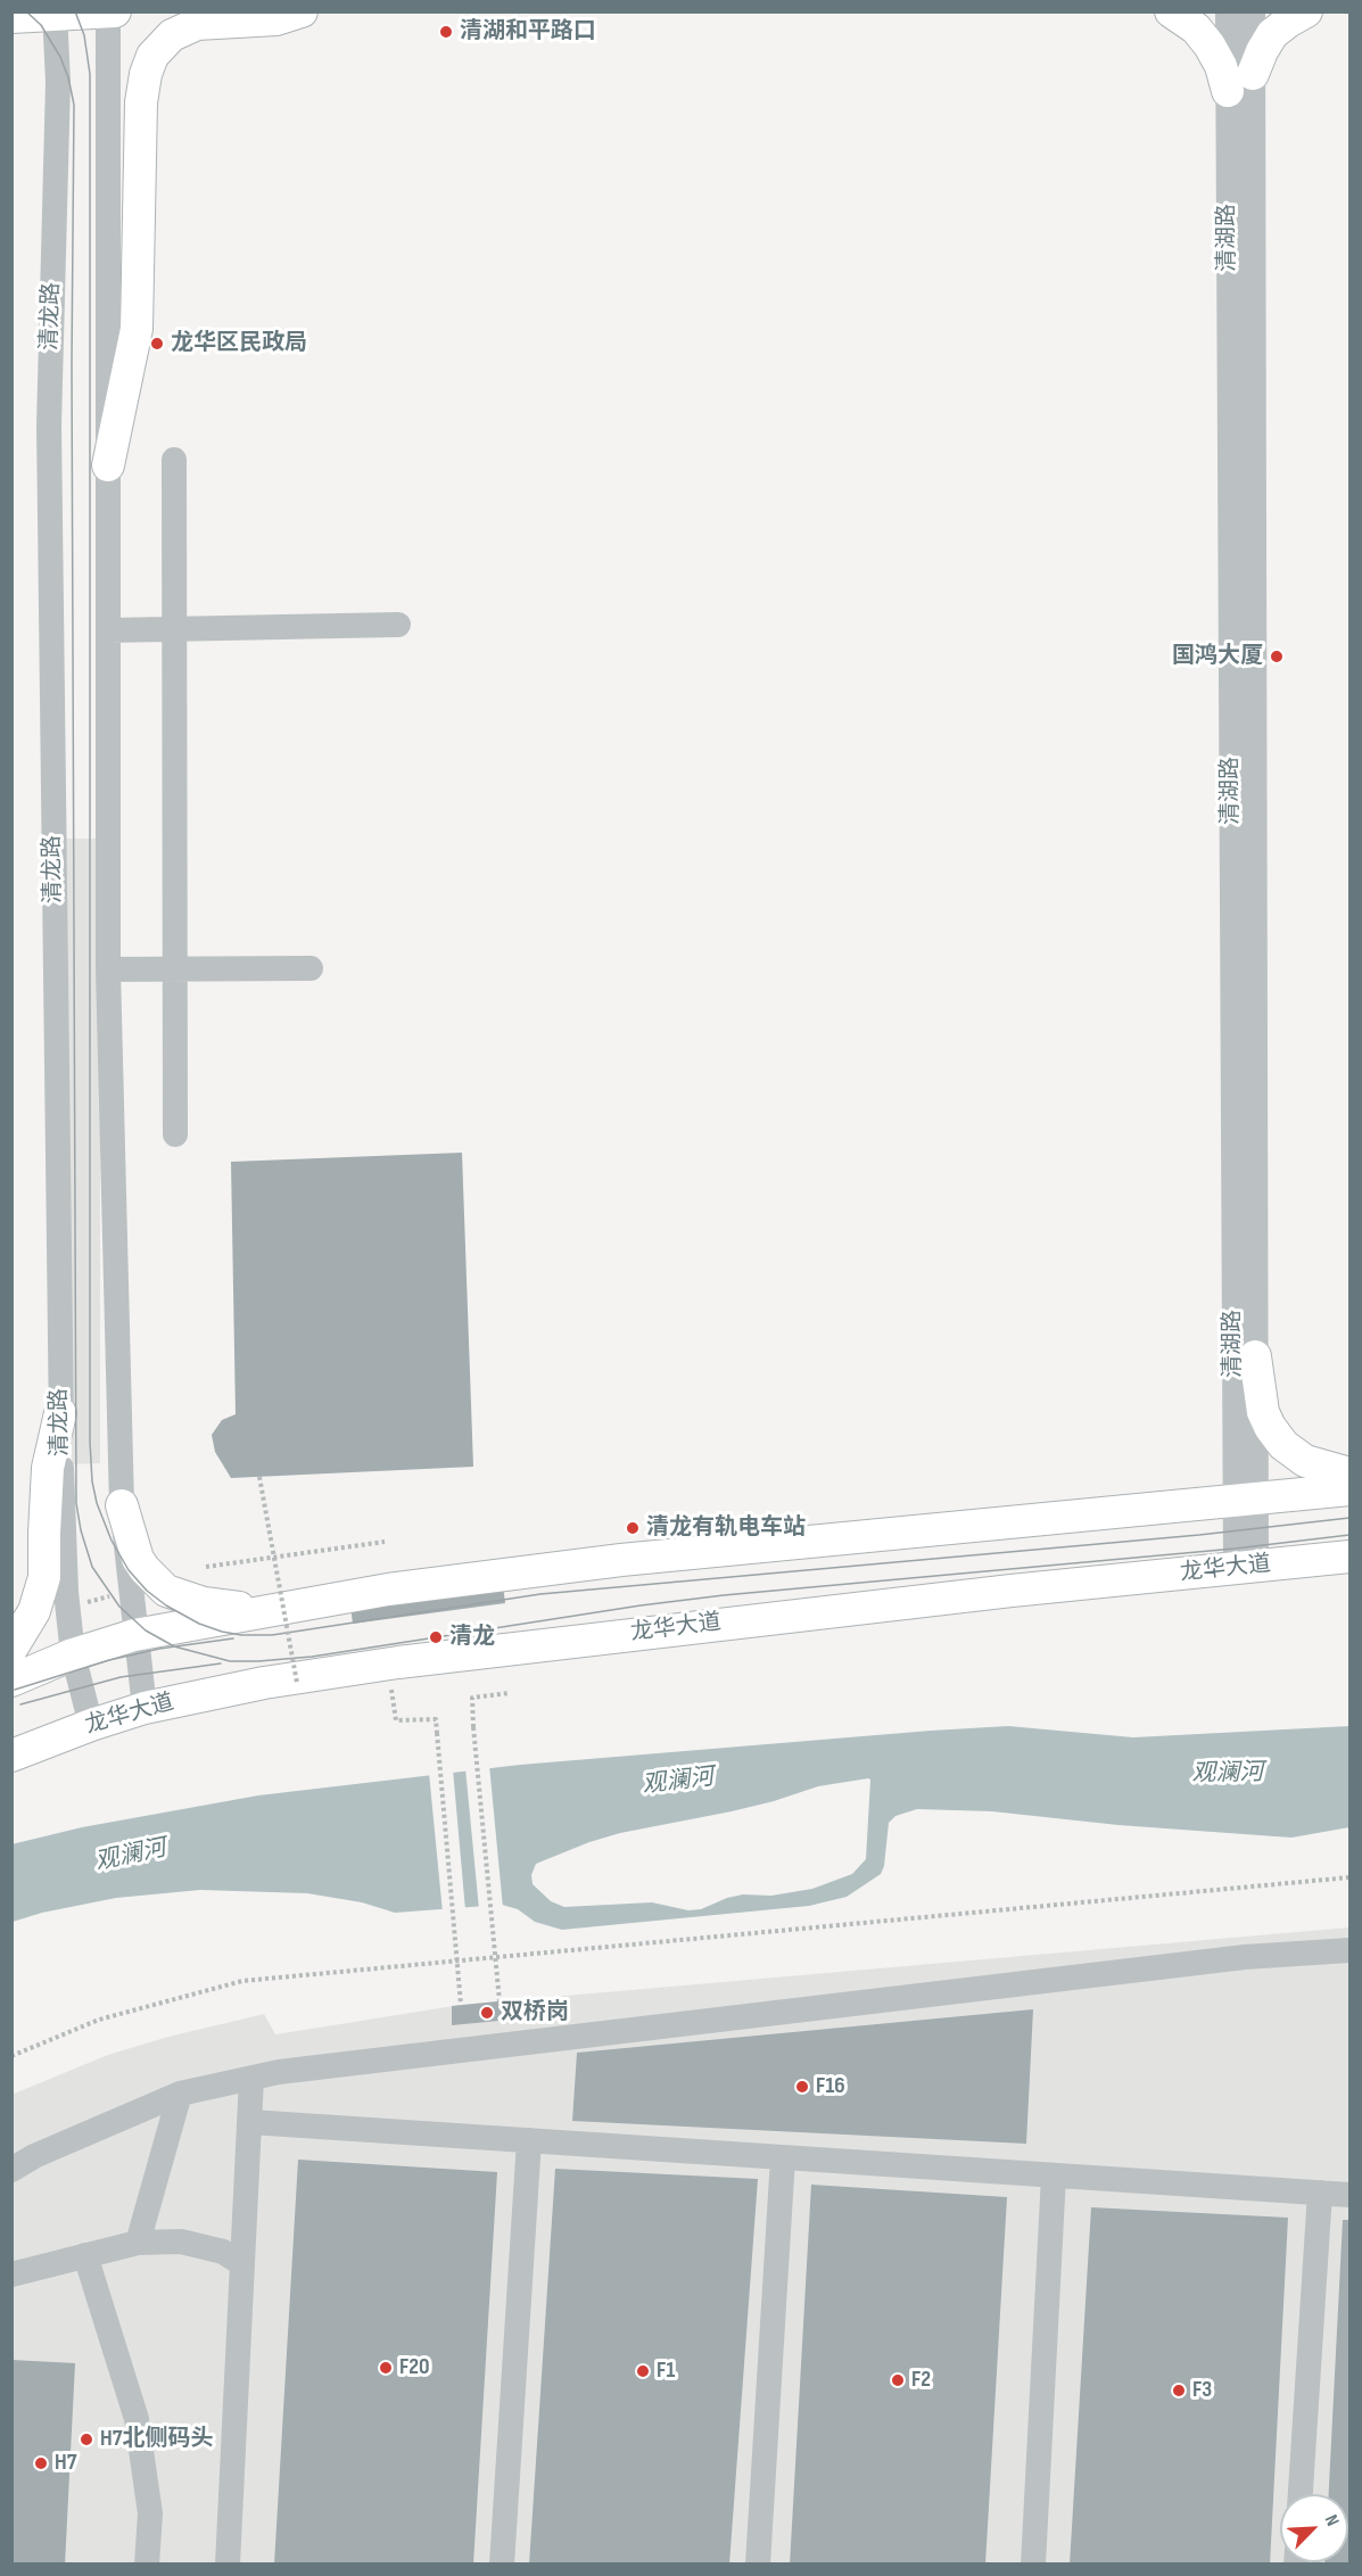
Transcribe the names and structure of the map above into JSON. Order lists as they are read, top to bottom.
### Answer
{
  "streets": {
    "main road": ["龙华大道"],
    "street": ["清湖路", "清龙路"]
  },
  "crossings": [
    ["清湖路", "龙华大道"],
    ["清龙路", "龙华大道"]
  ],
  "water": ["观澜河"],
  "places": [
    "清湖和平路口",
    "龙华区民政局",
    "国鸿大厦",
    "清龙有轨电车站",
    "清龙",
    "双桥岗",
    "F16",
    "F20",
    "F1",
    "F2",
    "F3",
    "H7北侧码头",
    "H7"
  ],
  "north": "top right"
}
